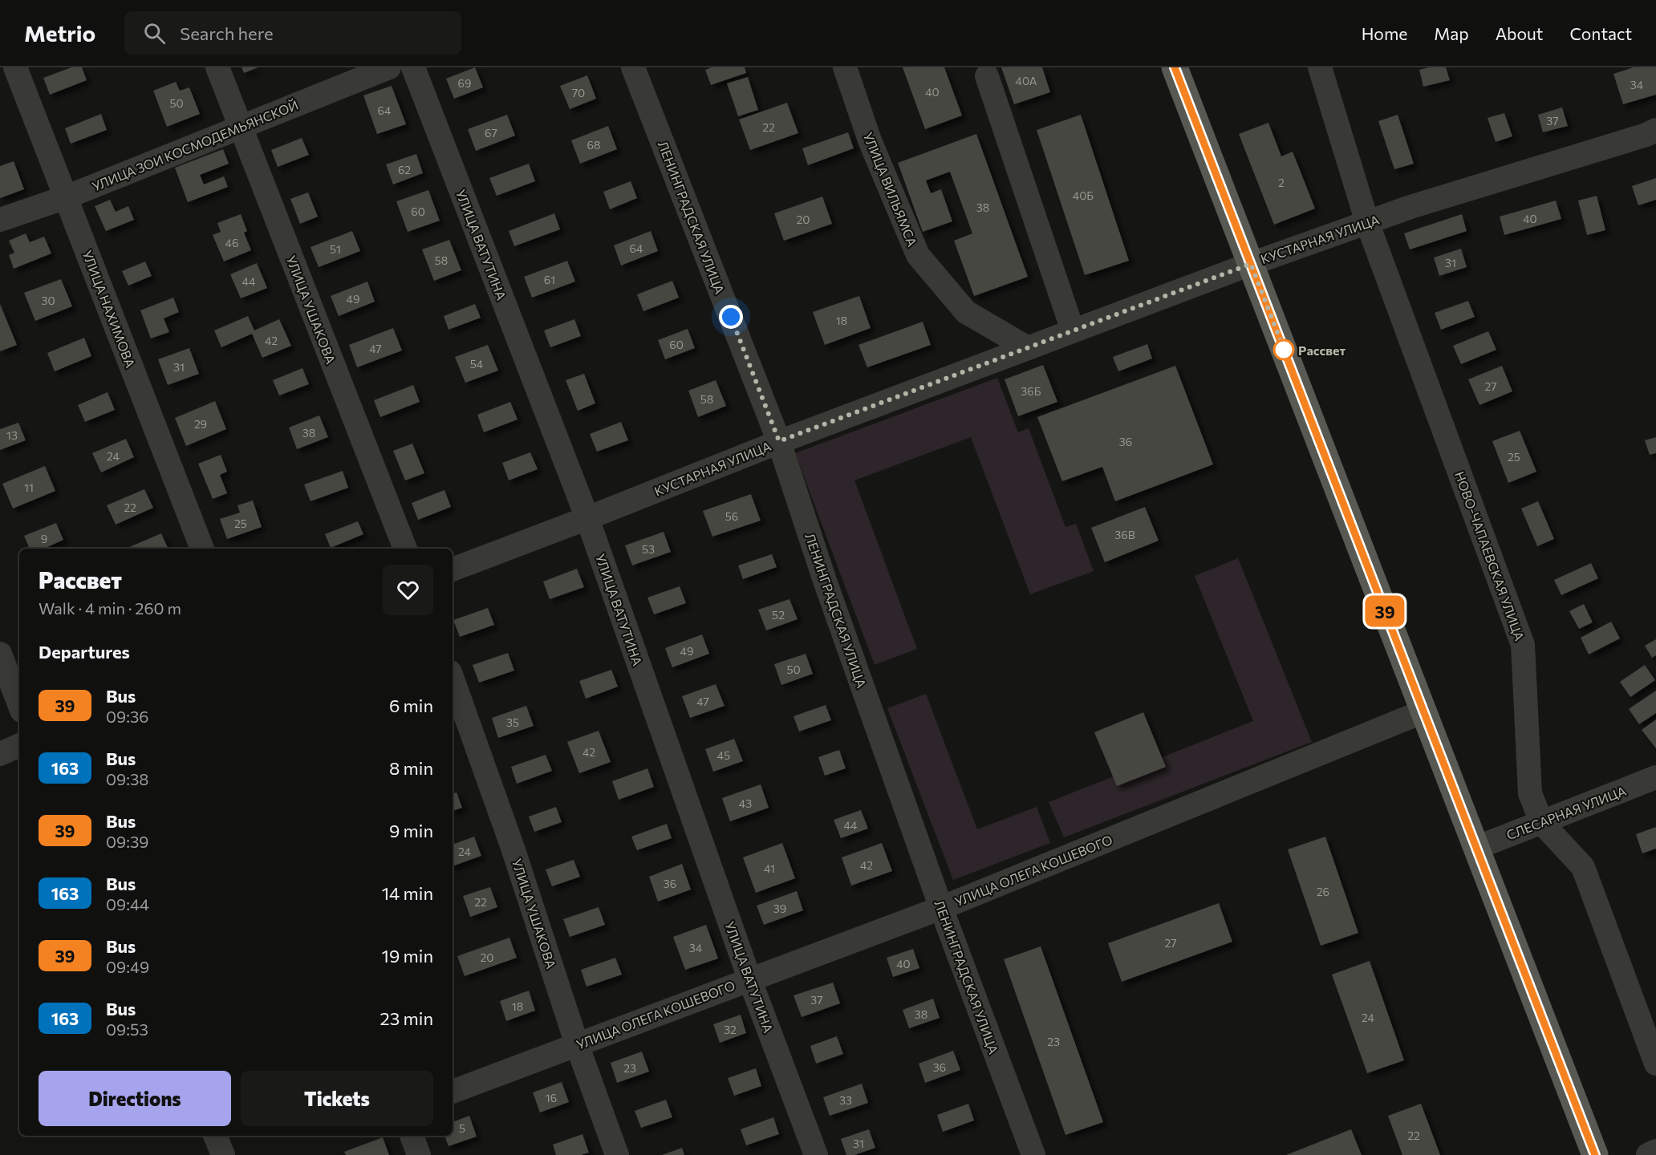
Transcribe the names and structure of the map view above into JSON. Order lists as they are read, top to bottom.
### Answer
{
  "streets": {
    "street": [
      "УЛИЦА ЗОИ КОСМОДЕМЬЯНСКОЙ",
      "УЛИЦА ВИЛЬЯМСА",
      "ЛЕНИНГРАДСКАЯ УЛИЦА",
      "КУСТАРНАЯ УЛИЦА",
      "УЛИЦА ВАТУТИНА",
      "УЛИЦА НАХИМОВА",
      "УЛИЦА УШАКОВА",
      "НОВО-ЧАПАЕВСКАЯ УЛИЦА",
      "СЛЕСАРНАЯ УЛИЦА",
      "УЛИЦА ОЛЕГА КОШЕВОГО"
    ]
  },
  "crossings": [
    ["УЛИЦА ЗОИ КОСМОДЕМЬЯНСКОЙ", "УЛИЦА НАХИМОВА"],
    ["УЛИЦА ЗОИ КОСМОДЕМЬЯНСКОЙ", "УЛИЦА УШАКОВА"],
    ["УЛИЦА ВИЛЬЯМСА", "КУСТАРНАЯ УЛИЦА"],
    ["ЛЕНИНГРАДСКАЯ УЛИЦА", "КУСТАРНАЯ УЛИЦА"],
    ["ЛЕНИНГРАДСКАЯ УЛИЦА", "УЛИЦА ОЛЕГА КОШЕВОГО"],
    ["КУСТАРНАЯ УЛИЦА", "УЛИЦА ВАТУТИНА"],
    ["КУСТАРНАЯ УЛИЦА", "НОВО-ЧАПАЕВСКАЯ УЛИЦА"],
    ["УЛИЦА ВАТУТИНА", "УЛИЦА ОЛЕГА КОШЕВОГО"],
    ["УЛИЦА УШАКОВА", "УЛИЦА ОЛЕГА КОШЕВОГО"],
    ["НОВО-ЧАПАЕВСКАЯ УЛИЦА", "СЛЕСАРНАЯ УЛИЦА"]
  ],
  "places": ["Рассвет"],
  "lines": ["bus line 39"],
  "house_numbers": [
    "40А",
    "69",
    "34",
    "40",
    "70",
    "50",
    "64",
    "37",
    "22",
    "67",
    "68",
    "62",
    "2",
    "40Б",
    "38",
    "60",
    "40",
    "20",
    "46",
    "64",
    "51",
    "58",
    "31",
    "61",
    "44",
    "49",
    "30",
    "18",
    "42",
    "60",
    "47",
    "54",
    "31",
    "27",
    "36Б",
    "58",
    "29",
    "38",
    "13",
    "36",
    "24",
    "25",
    "11",
    "22",
    "56",
    "25",
    "36В",
    "9",
    "53",
    "52",
    "49",
    "50",
    "47",
    "35",
    "42",
    "45",
    "43",
    "44",
    "24",
    "42",
    "41",
    "36",
    "26",
    "22",
    "39",
    "27",
    "34",
    "20",
    "40",
    "37",
    "18",
    "38",
    "24",
    "32",
    "23",
    "36",
    "23",
    "16",
    "33",
    "5",
    "22",
    "31"
  ],
  "page": {
    "header": "Metrio",
    "search": "Search here",
    "nav": [
      "Home",
      "Map",
      "About",
      "Contact"
    ],
    "on_map": "39",
    "heading": [
      ["Рассвет", "Walk · 4 min · 260 m"],
      "Departures"
    ],
    "list": [
      {
        "mark": "39",
        "name": "Bus",
        "note": "09:36",
        "value": "6 min"
      },
      {
        "mark": "163",
        "name": "Bus",
        "note": "09:38",
        "value": "8 min"
      },
      {
        "mark": "39",
        "name": "Bus",
        "note": "09:39",
        "value": "9 min"
      },
      {
        "mark": "163",
        "name": "Bus",
        "note": "09:44",
        "value": "14 min"
      },
      {
        "mark": "39",
        "name": "Bus",
        "note": "09:49",
        "value": "19 min"
      },
      {
        "mark": "163",
        "name": "Bus",
        "note": "09:53",
        "value": "23 min"
      }
    ],
    "buttons": ["Directions", "Tickets"]
  }
}
